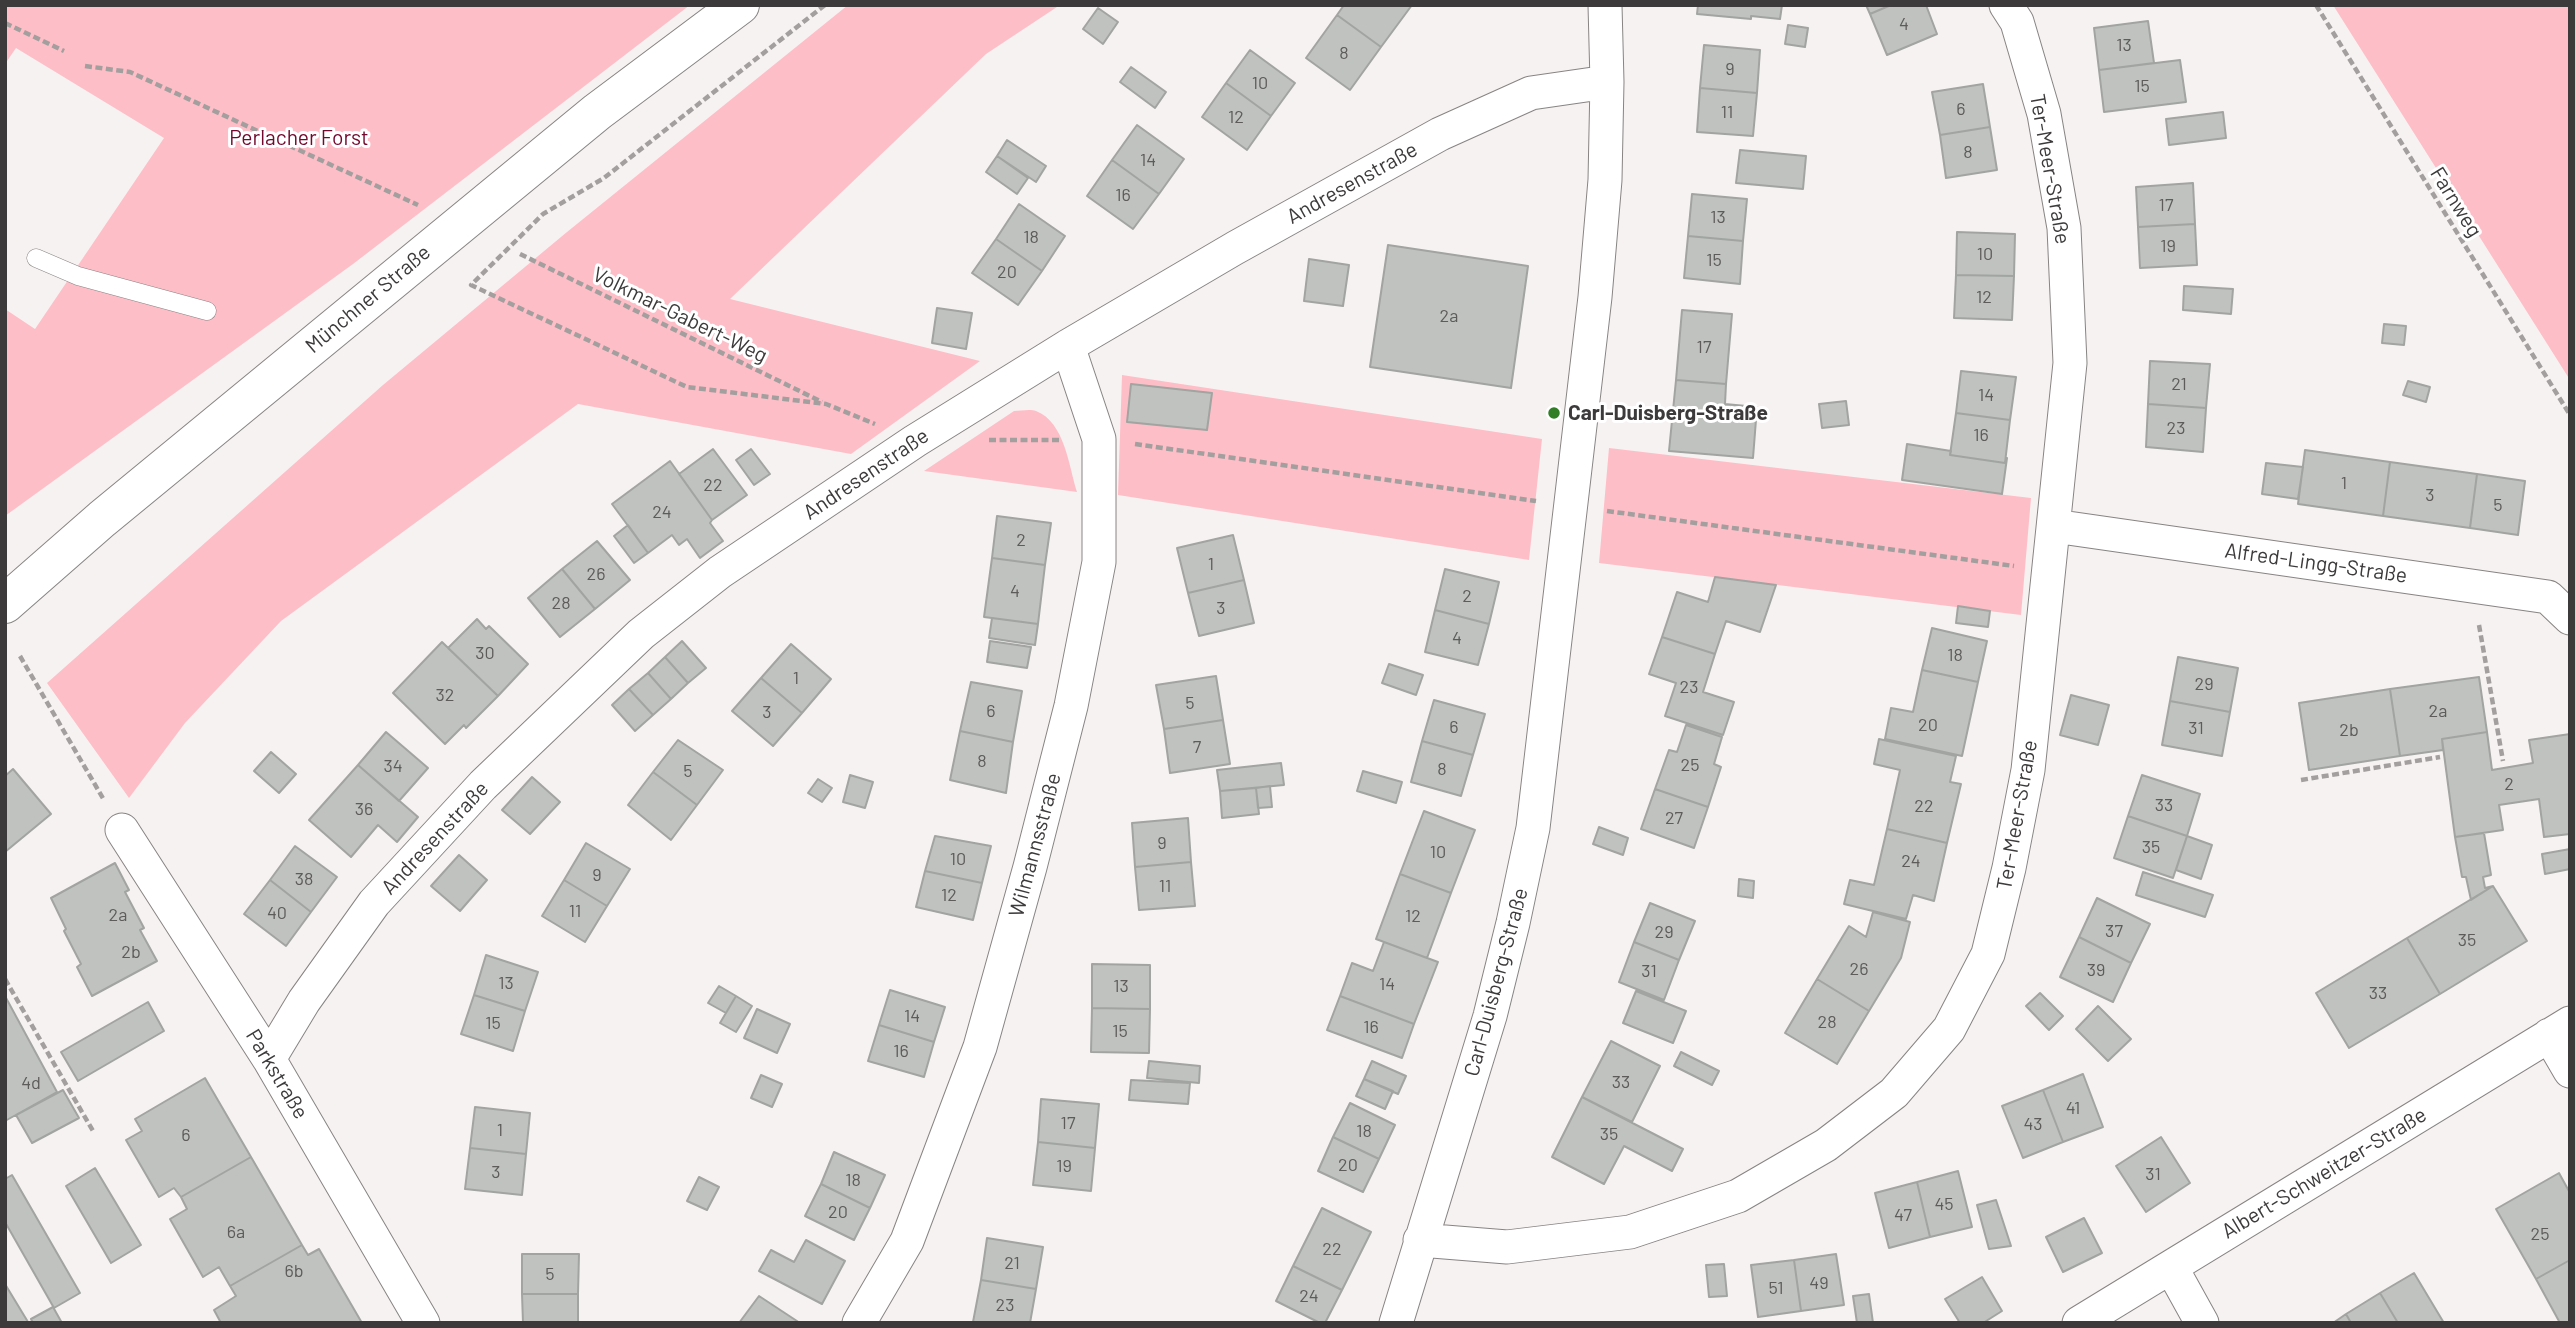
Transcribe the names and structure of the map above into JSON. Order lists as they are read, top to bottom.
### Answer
{
  "streets": {
    "main road": ["Münchner Straße"],
    "street": [
      "Ter-Meer-Straße",
      "Andresenstraße",
      "Alfred-Lingg-Straße",
      "Wilmannsstraße",
      "Carl-Duisberg-Straße",
      "Parkstraße",
      "Albert-Schweitzer-Straße"
    ],
    "path": ["Farnweg", "Volkmar-Gabert-Weg"]
  },
  "crossings": [
    ["Ter-Meer-Straße", "Alfred-Lingg-Straße"],
    ["Ter-Meer-Straße", "Carl-Duisberg-Straße"],
    ["Andresenstraße", "Wilmannsstraße"],
    ["Andresenstraße", "Carl-Duisberg-Straße"],
    ["Andresenstraße", "Parkstraße"]
  ],
  "parks": ["Perlacher Forst"],
  "places": ["Carl-Duisberg-Straße"],
  "house_numbers": [
    "4",
    "13",
    "8",
    "9",
    "10",
    "15",
    "6",
    "11",
    "12",
    "8",
    "14",
    "16",
    "17",
    "13",
    "18",
    "19",
    "10",
    "15",
    "20",
    "12",
    "2a",
    "17",
    "21",
    "14",
    "23",
    "16",
    "1",
    "22",
    "3",
    "5",
    "24",
    "2",
    "1",
    "26",
    "4",
    "2",
    "28",
    "3",
    "4",
    "30",
    "18",
    "1",
    "29",
    "23",
    "32",
    "5",
    "6",
    "2a",
    "3",
    "20",
    "6",
    "31",
    "2b",
    "7",
    "8",
    "25",
    "34",
    "8",
    "5",
    "2",
    "33",
    "22",
    "36",
    "27",
    "9",
    "35",
    "10",
    "10",
    "24",
    "9",
    "38",
    "11",
    "12",
    "11",
    "40",
    "2a",
    "12",
    "37",
    "29",
    "35",
    "2b",
    "26",
    "39",
    "31",
    "13",
    "14",
    "13",
    "33",
    "14",
    "28",
    "15",
    "16",
    "15",
    "16",
    "33",
    "4d",
    "41",
    "17",
    "43",
    "1",
    "18",
    "35",
    "6",
    "20",
    "19",
    "3",
    "31",
    "18",
    "45",
    "20",
    "47",
    "6a",
    "25",
    "22",
    "21",
    "6b",
    "5",
    "49",
    "51",
    "24",
    "23"
  ]
}
